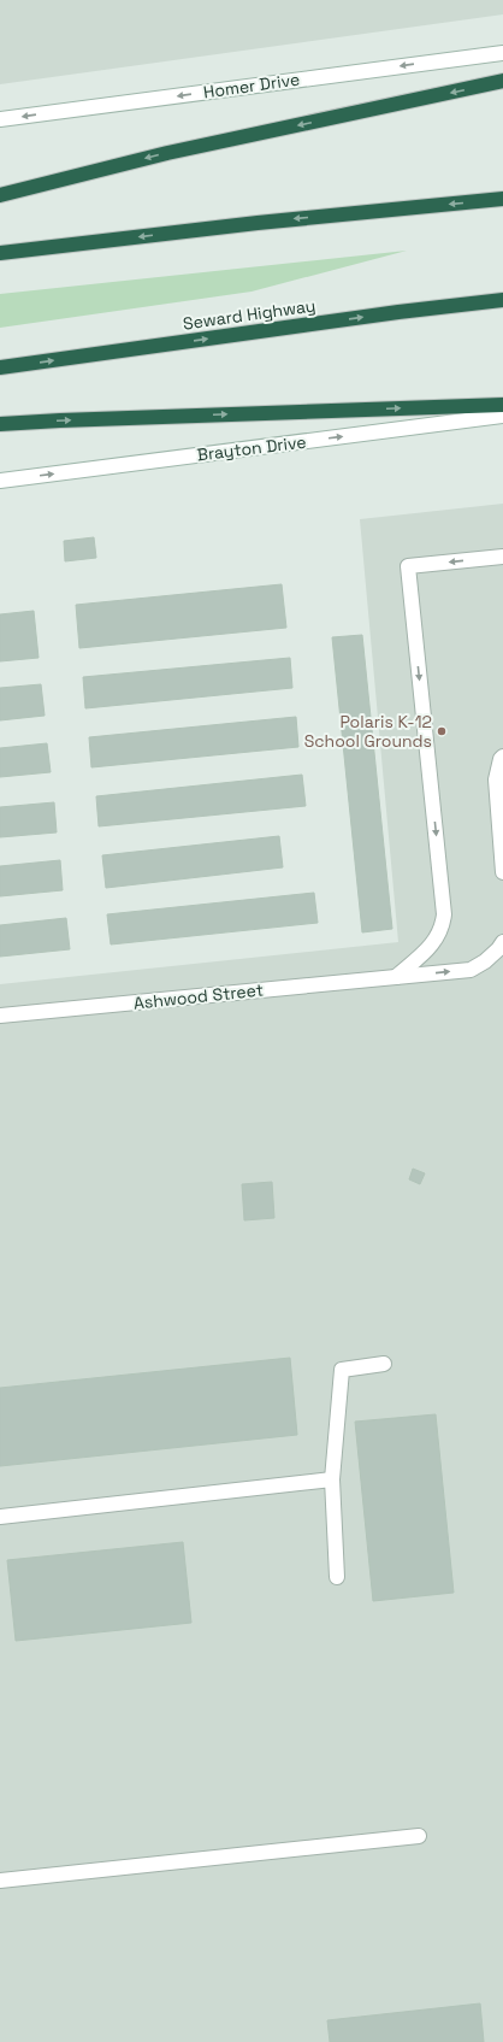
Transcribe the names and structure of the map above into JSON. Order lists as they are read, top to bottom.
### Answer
{
  "streets": {
    "highway": ["Seward Highway"],
    "street": ["Homer Drive", "Brayton Drive", "Ashwood Street"]
  },
  "one_way": ["Homer Drive", "Brayton Drive"],
  "places": ["Polaris K-12 School Grounds"]
}
